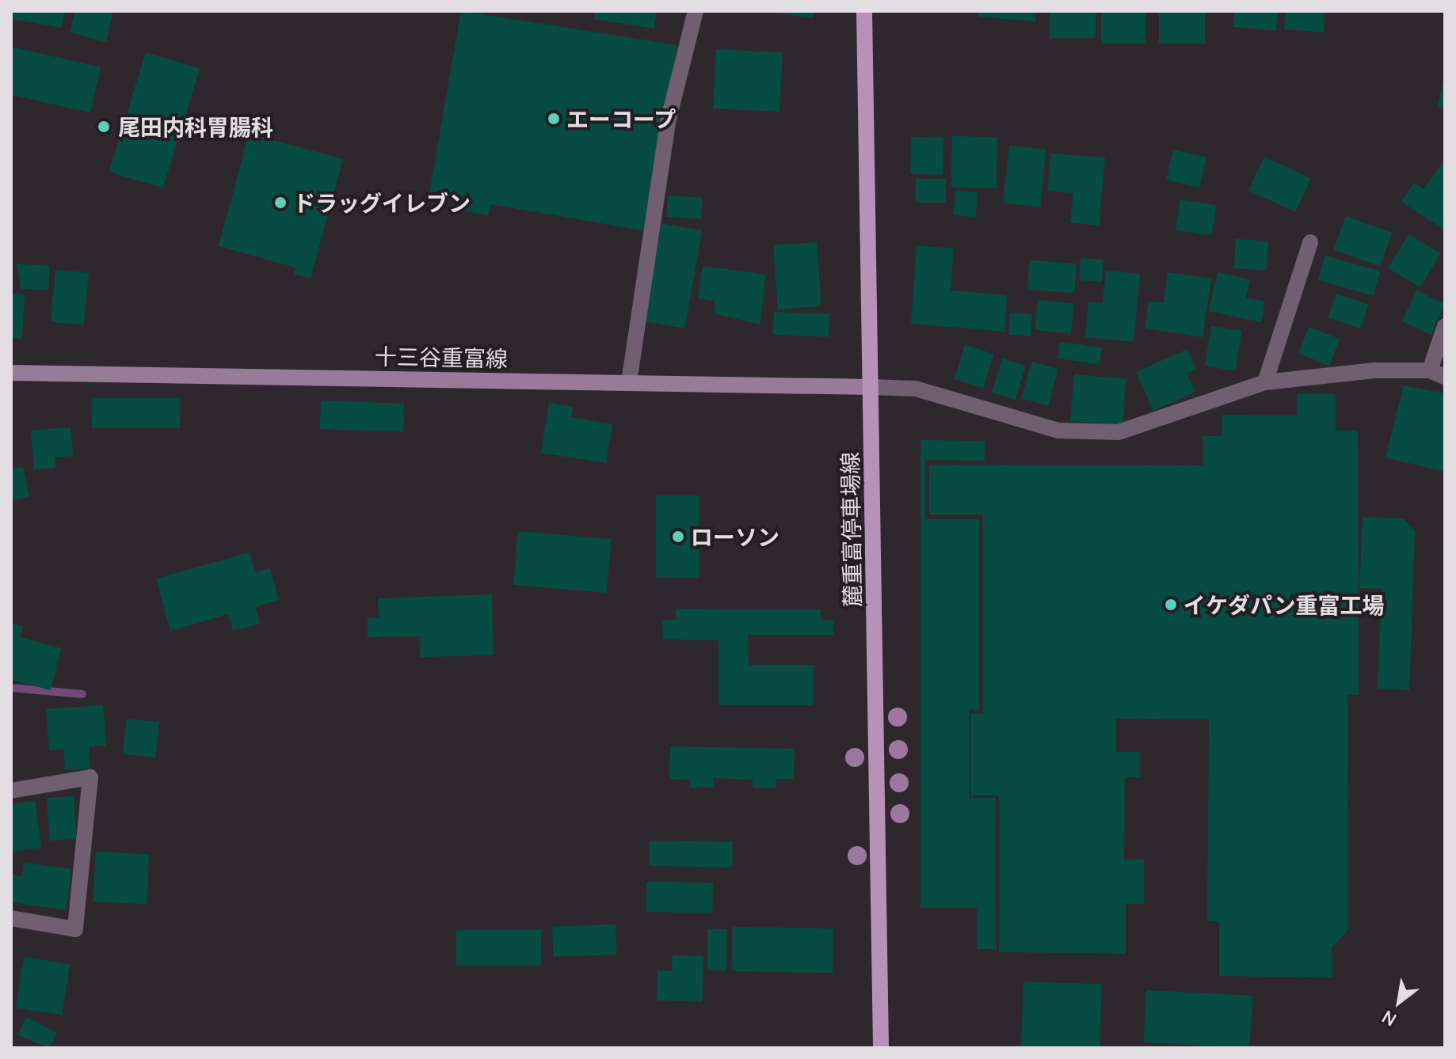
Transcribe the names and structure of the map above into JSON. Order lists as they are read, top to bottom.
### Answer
{
  "streets": {
    "main road": ["十三谷重富線", "麓重富停車場線"]
  },
  "crossings": [
    ["十三谷重富線", "麓重富停車場線"]
  ],
  "places": [
    "エーコープ",
    "尾田内科胃腸科",
    "ドラッグイレブン",
    "ローソン",
    "イケダパン重富工場"
  ],
  "north": "bottom left"
}
